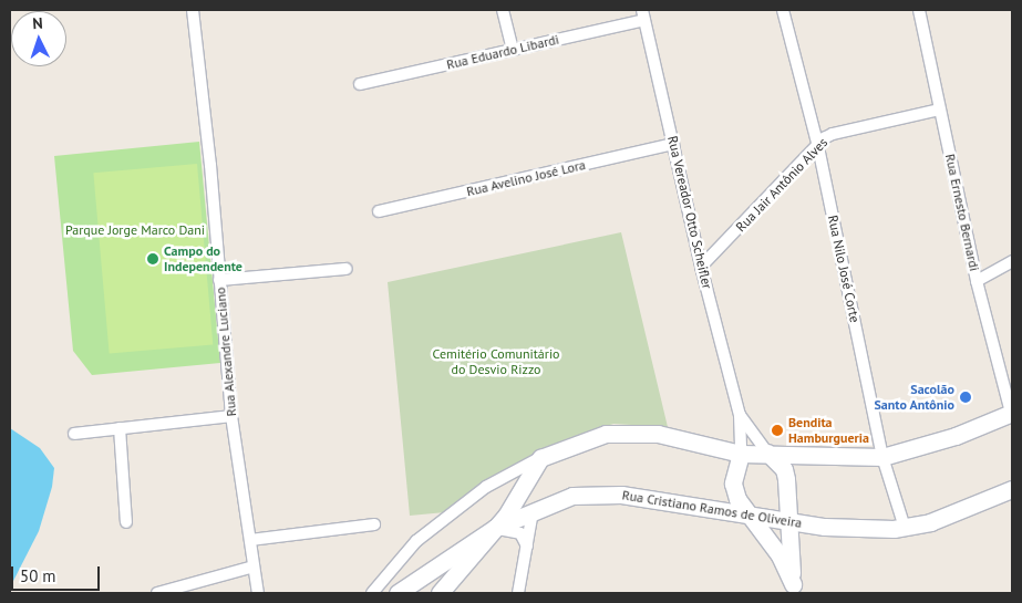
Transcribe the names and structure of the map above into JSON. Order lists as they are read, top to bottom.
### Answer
{
  "streets": {
    "street": [
      "Rua Eduardo Libardi",
      "Rua Avelino José Lora",
      "Rua Jair Antônio Alves",
      "Rua Vereador Otto Scheifler",
      "Rua Ernesto Bernardi",
      "Rua Nilo José Corte",
      "Rua Alexandre Luciano",
      "Rua Cristiano Ramos de Oliveira"
    ]
  },
  "crossings": [
    ["Rua Eduardo Libardi", "Rua Vereador Otto Scheifler"],
    ["Rua Avelino José Lora", "Rua Vereador Otto Scheifler"],
    ["Rua Jair Antônio Alves", "Rua Vereador Otto Scheifler"],
    ["Rua Jair Antônio Alves", "Rua Ernesto Bernardi"],
    ["Rua Jair Antônio Alves", "Rua Nilo José Corte"],
    ["Rua Vereador Otto Scheifler", "Rua Cristiano Ramos de Oliveira"],
    ["Rua Nilo José Corte", "Rua Cristiano Ramos de Oliveira"]
  ],
  "parks": ["Parque Jorge Marco Dani", "Cemitério Comunitário do Desvio Rizzo"],
  "places": ["Campo do Independente", "Sacolão Santo Antônio", "Bendita Hamburgueria"],
  "scale_bar": "50 m",
  "north": "top"
}
